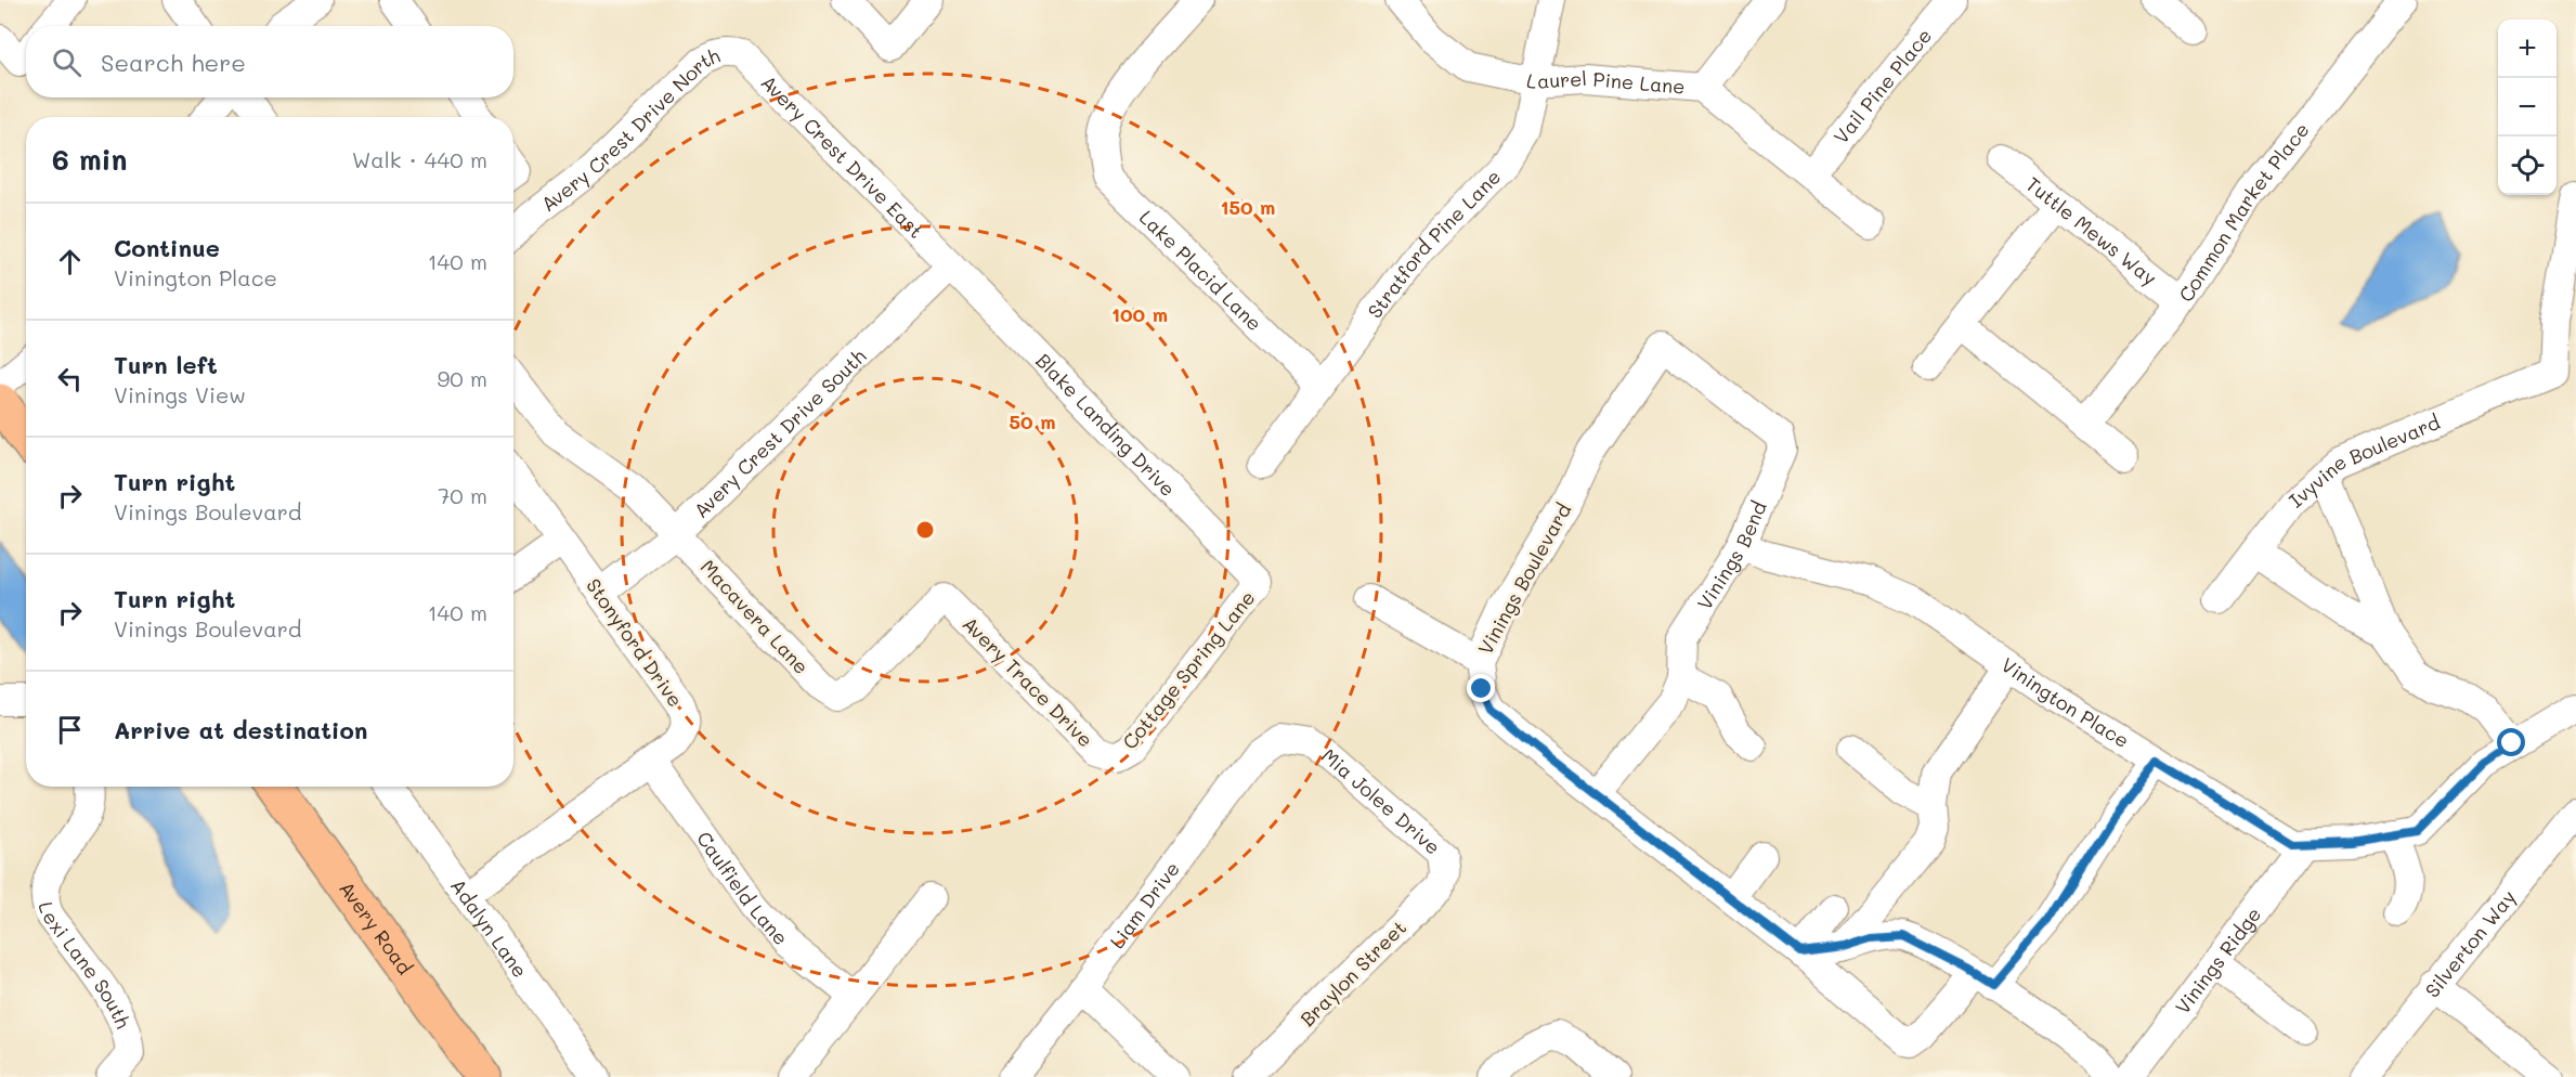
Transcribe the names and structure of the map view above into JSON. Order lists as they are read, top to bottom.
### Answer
{
  "streets": {
    "main road": ["Avery Road"],
    "street": [
      "Laurel Pine Lane",
      "Vail Pine Place",
      "Avery Crest Drive North",
      "Avery Crest Drive East",
      "Common Market Place",
      "Tuttle Mews Way",
      "Stratford Pine Lane",
      "Lake Placid Lane",
      "Blake Landing Drive",
      "Avery Crest Drive South",
      "Ivyvine Boulevard",
      "Vinings Bend",
      "Vinings Boulevard",
      "Macavera Lane",
      "Stonyford Drive",
      "Cottage Spring Lane",
      "Avery Trace Drive",
      "Vinington Place",
      "Mia Jolee Drive",
      "Caulfield Lane",
      "Liam Drive",
      "Adalyn Lane",
      "Silverton Way",
      "Vinings Ridge",
      "Lexi Lane South",
      "Braylon Street"
    ]
  },
  "crossings": [
    ["Laurel Pine Lane", "Vail Pine Place"],
    ["Laurel Pine Lane", "Stratford Pine Lane"],
    ["Avery Crest Drive North", "Avery Crest Drive East"],
    ["Avery Crest Drive East", "Blake Landing Drive"],
    ["Avery Crest Drive East", "Avery Crest Drive South"],
    ["Common Market Place", "Tuttle Mews Way"],
    ["Stratford Pine Lane", "Lake Placid Lane"],
    ["Blake Landing Drive", "Avery Crest Drive South"],
    ["Blake Landing Drive", "Cottage Spring Lane"],
    ["Avery Crest Drive South", "Macavera Lane"],
    ["Avery Crest Drive South", "Stonyford Drive"],
    ["Vinings Bend", "Vinings Boulevard"],
    ["Vinings Bend", "Vinington Place"],
    ["Macavera Lane", "Avery Trace Drive"],
    ["Stonyford Drive", "Caulfield Lane"],
    ["Stonyford Drive", "Adalyn Lane"],
    ["Cottage Spring Lane", "Avery Trace Drive"],
    ["Vinington Place", "Vinings Ridge"],
    ["Mia Jolee Drive", "Liam Drive"],
    ["Mia Jolee Drive", "Braylon Street"]
  ],
  "page": {
    "map_buttons": ["+", "−"],
    "search": "Search here",
    "heading": ["6 min", "Walk · 440 m"],
    "list": [
      ["Continue", "Vinington Place", "140 m"],
      ["Turn left", "Vinings View", "90 m"],
      ["Turn right", "Vinings Boulevard", "70 m"],
      ["Turn right", "Vinings Boulevard", "140 m"],
      "Arrive at destination"
    ]
  },
  "rings": ["150 m", "100 m", "50 m"]
}
